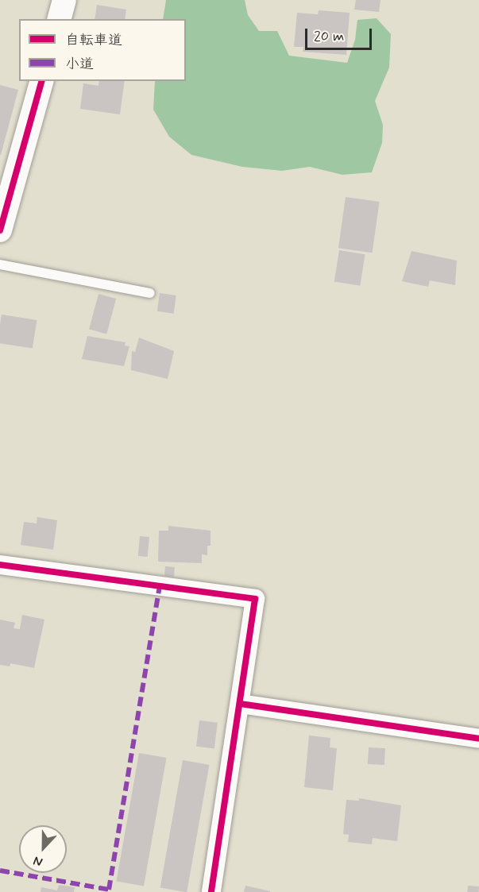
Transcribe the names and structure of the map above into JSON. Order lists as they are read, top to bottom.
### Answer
{
  "legend": ["自転車道", "小道"],
  "scale_bar": "20 m",
  "north": "bottom"
}
